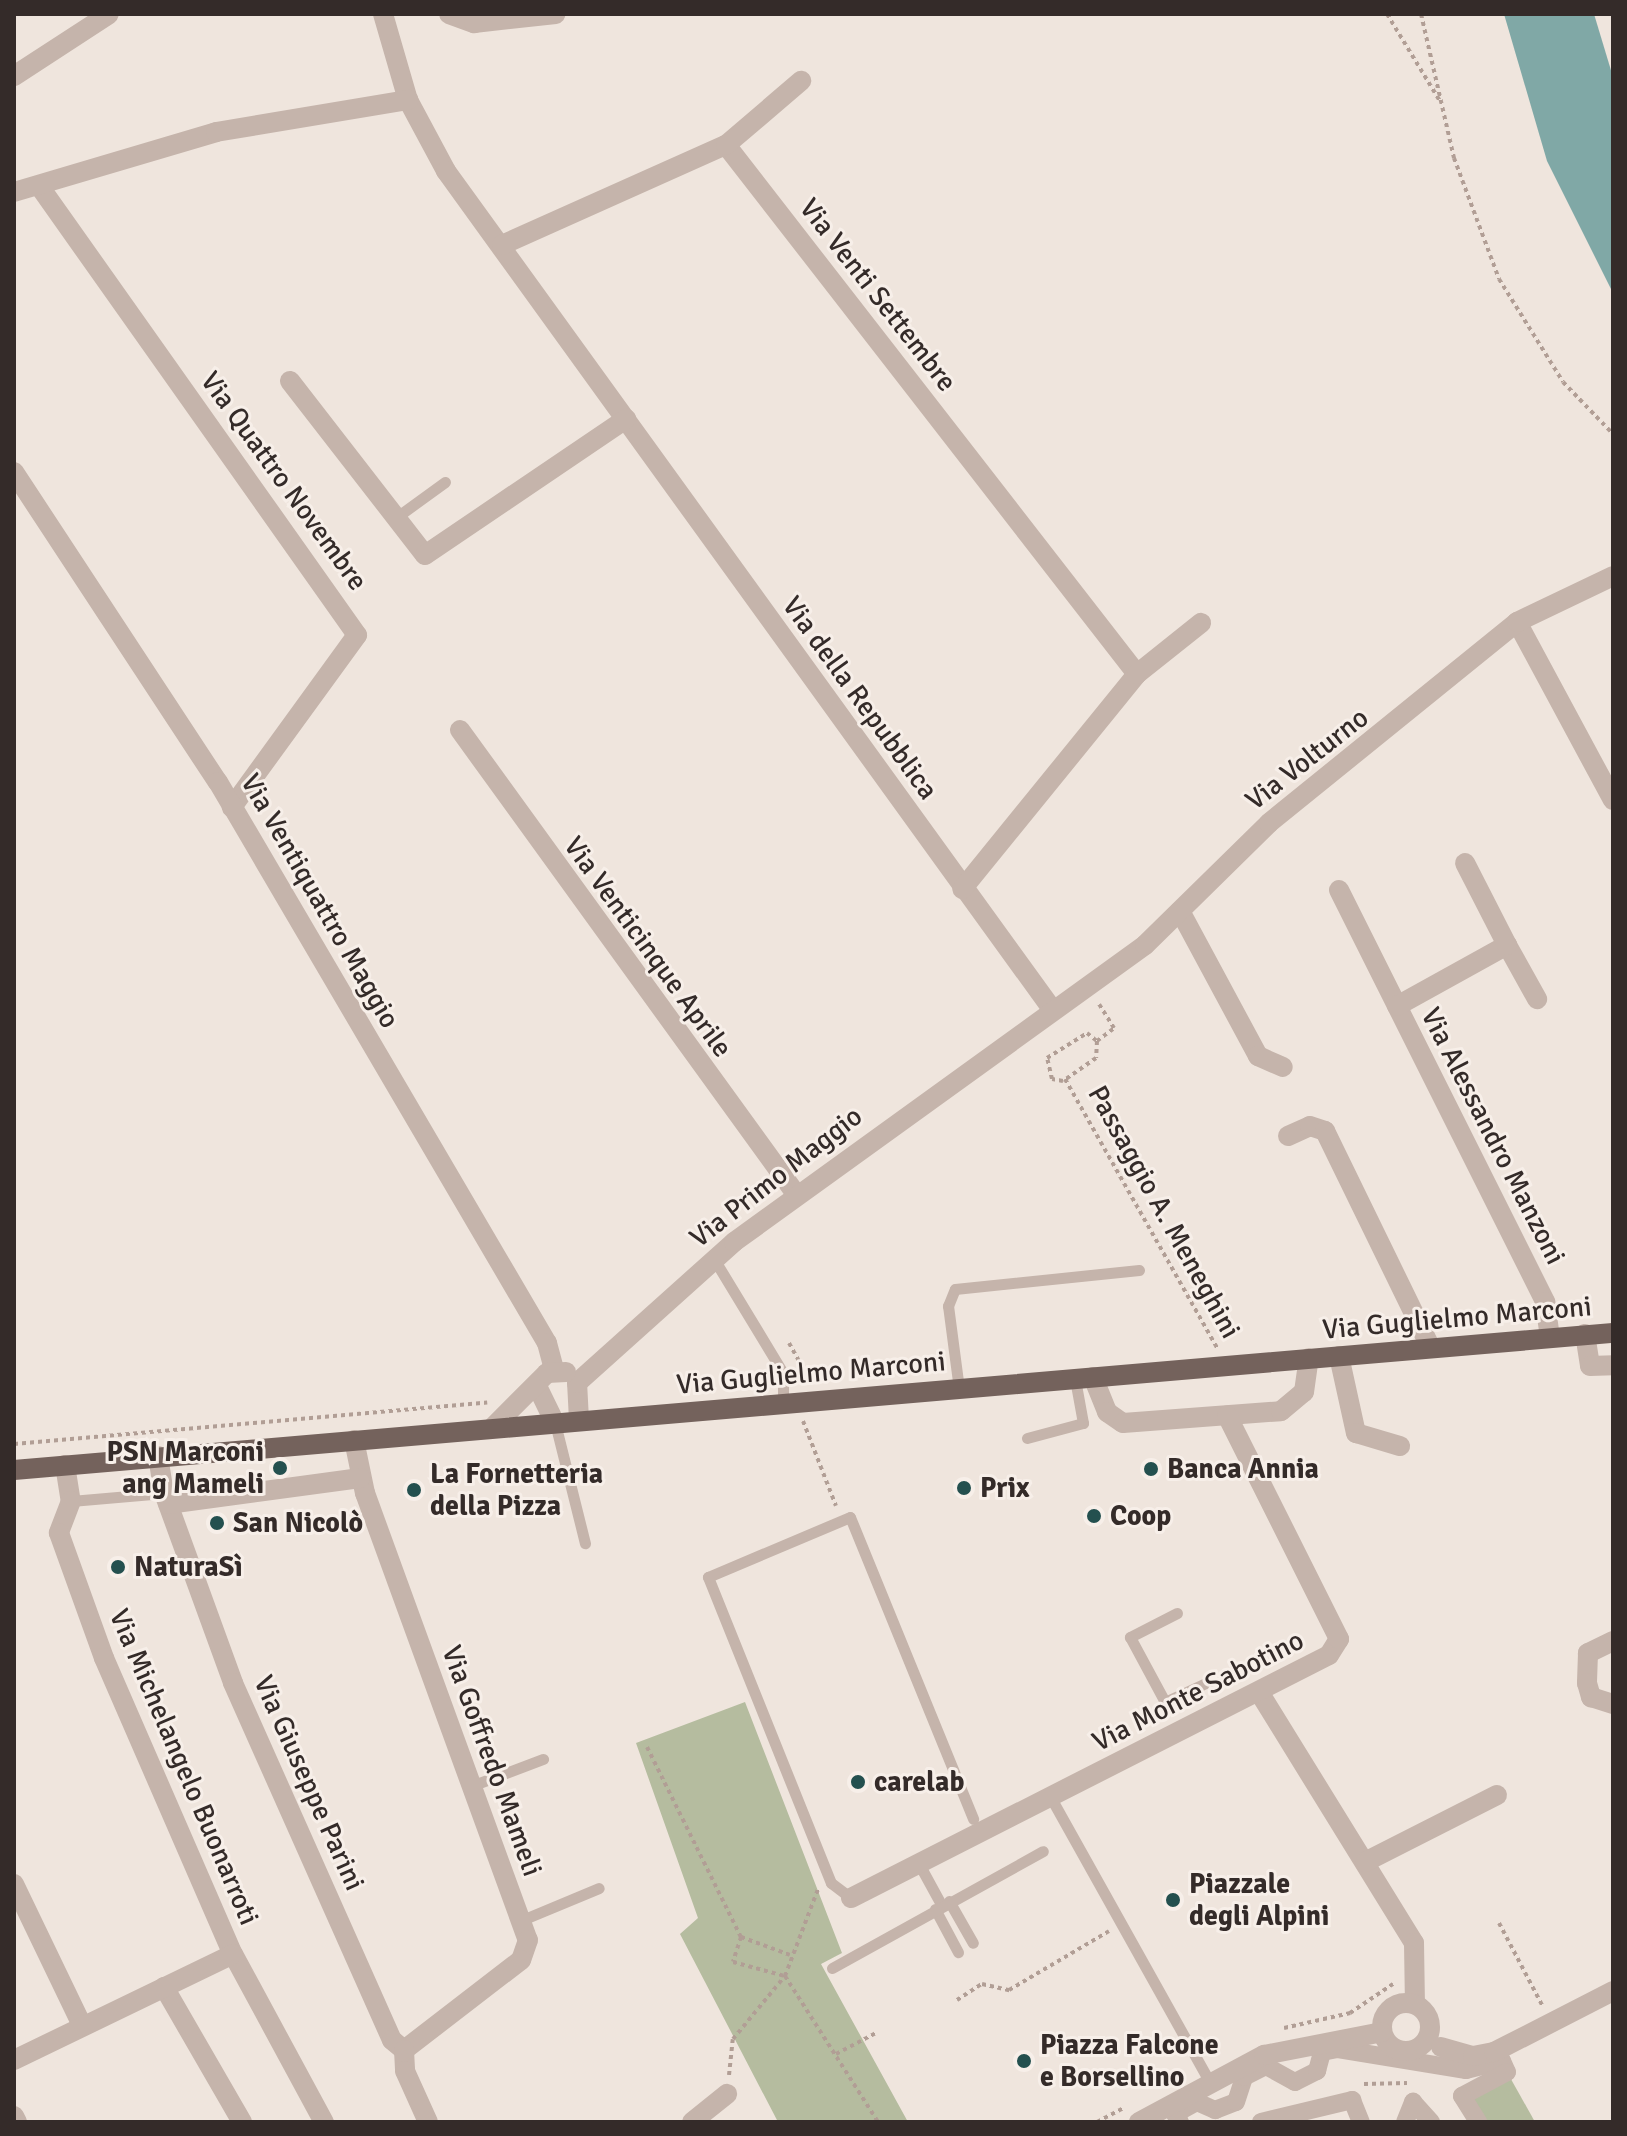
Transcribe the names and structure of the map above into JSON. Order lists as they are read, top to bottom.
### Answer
{
  "streets": {
    "main road": ["Via Guglielmo Marconi"],
    "street": [
      "Via Venti Settembre",
      "Via Quattro Novembre",
      "Via della Repubblica",
      "Via Volturno",
      "Via Ventiquattro Maggio",
      "Via Venticinque Aprile",
      "Via Alessandro Manzoni",
      "Via Primo Maggio",
      "Via Monte Sabotino",
      "Via Goffredo Mameli",
      "Via Michelangelo Buonarroti",
      "Via Giuseppe Parini"
    ],
    "path": ["Passaggio A. Meneghini"]
  },
  "crossings": [
    ["Via Quattro Novembre", "Via Ventiquattro Maggio"],
    ["Via della Repubblica", "Via Volturno"],
    ["Via della Repubblica", "Via Primo Maggio"],
    ["Via Volturno", "Via Primo Maggio"],
    ["Via Venticinque Aprile", "Via Primo Maggio"],
    ["Via Alessandro Manzoni", "Via Guglielmo Marconi"],
    ["Passaggio A. Meneghini", "Via Guglielmo Marconi"],
    ["Via Guglielmo Marconi", "Via Goffredo Mameli"],
    ["Via Guglielmo Marconi", "Via Michelangelo Buonarroti"],
    ["Via Guglielmo Marconi", "Via Giuseppe Parini"],
    ["Via Goffredo Mameli", "Via Giuseppe Parini"]
  ],
  "places": [
    "PSN Marconi ang Mameli",
    "Banca Annia",
    "Prix",
    "La Fornetteria della Pizza",
    "Coop",
    "San Nicolò",
    "NaturaSì",
    "carelab",
    "Piazzale degli Alpini",
    "Piazza Falcone e Borsellino"
  ]
}
